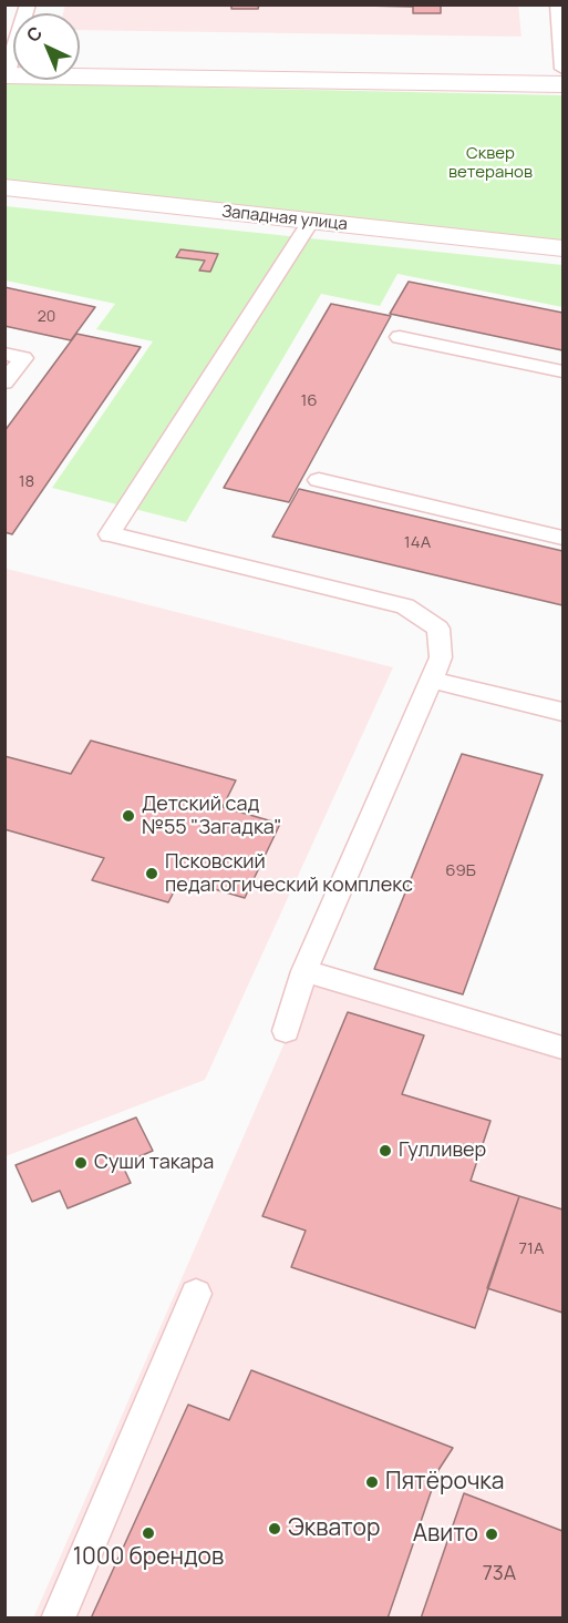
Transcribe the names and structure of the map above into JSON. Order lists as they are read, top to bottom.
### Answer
{
  "streets": {
    "street": ["Западная улица"]
  },
  "parks": ["Сквер ветеранов"],
  "places": [
    "Детский сад №55 \"Загадка\"",
    "Псковский педагогический комплекс",
    "Гулливер",
    "Суши такара",
    "Пятёрочка",
    "Экватор",
    "1000 брендов",
    "Авито"
  ],
  "house_numbers": [
    "20",
    "16",
    "18",
    "14А",
    "69Б",
    "71А",
    "73А"
  ],
  "north": "top left"
}
